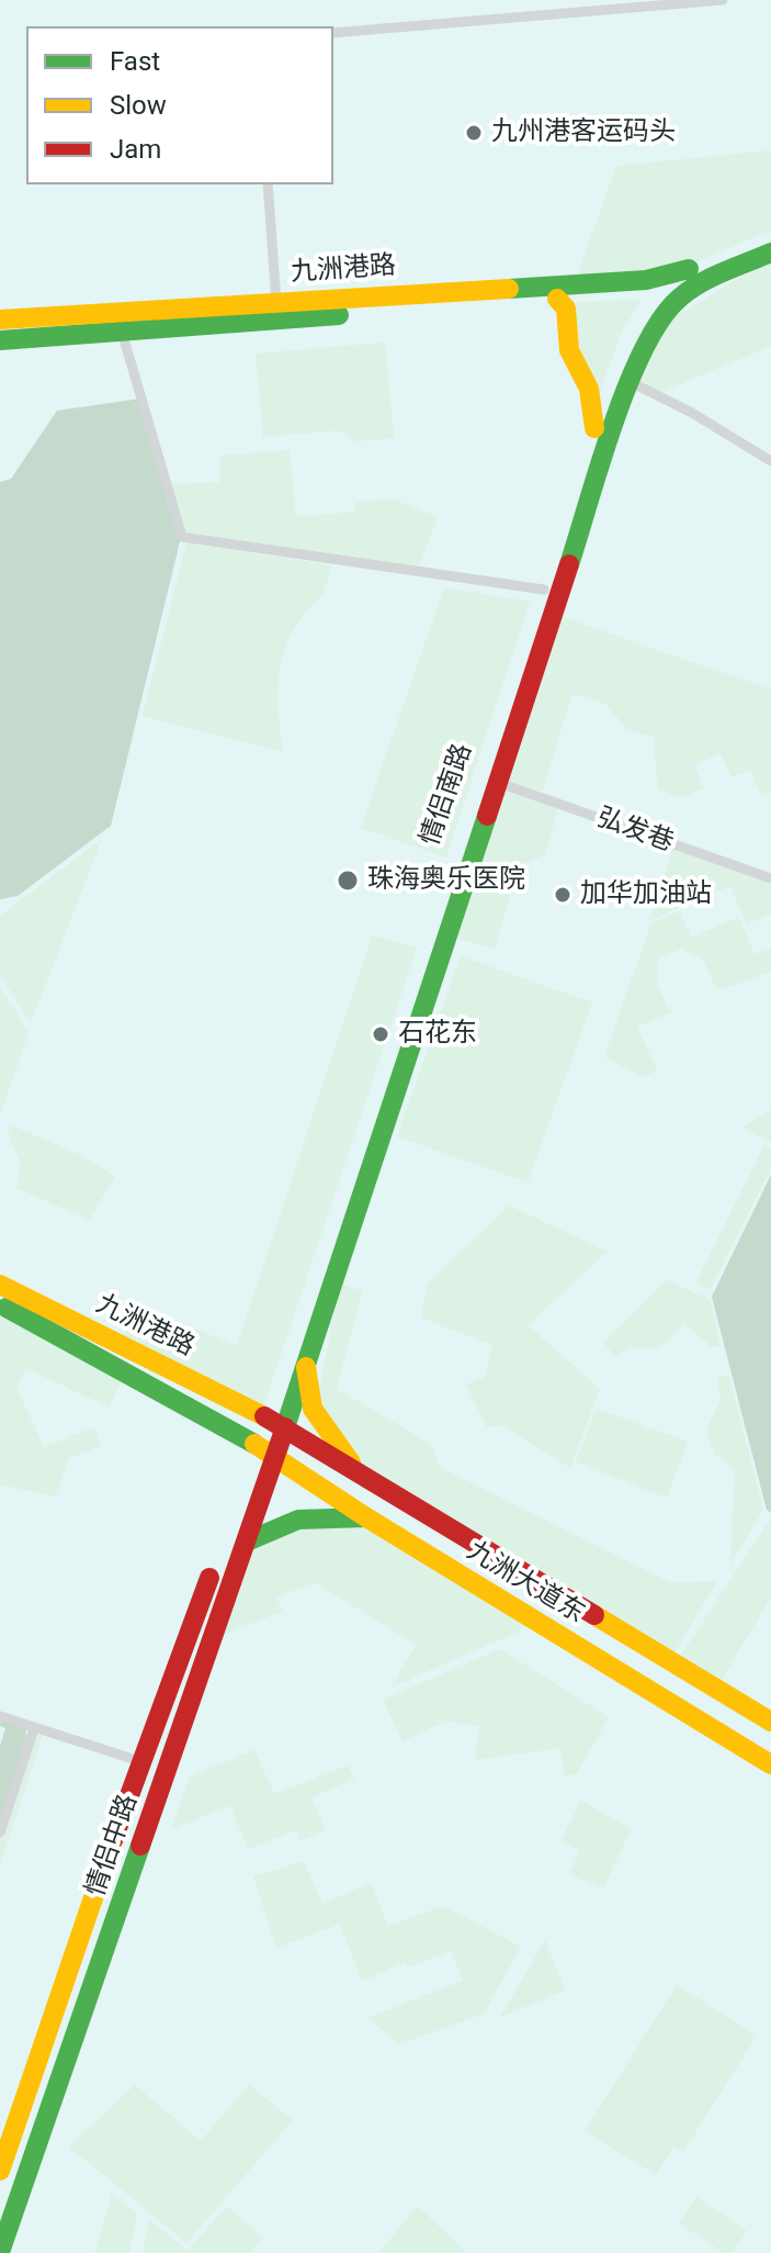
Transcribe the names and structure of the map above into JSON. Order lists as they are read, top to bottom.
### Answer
{
  "streets": {
    "main road": [
      "九洲港路",
      "情侣南路",
      "九洲大道东",
      "情侣中路"
    ],
    "lane": ["弘发巷"]
  },
  "crossings": [
    ["九洲港路", "情侣南路"],
    ["九洲港路", "九洲大道东"],
    ["情侣南路", "弘发巷"],
    ["情侣南路", "九洲大道东"],
    ["情侣南路", "情侣中路"],
    ["九洲大道东", "情侣中路"]
  ],
  "places": [
    "九州港客运码头",
    "珠海奥乐医院",
    "加华加油站",
    "石花东"
  ],
  "legend": ["Fast", "Slow", "Jam"]
}
